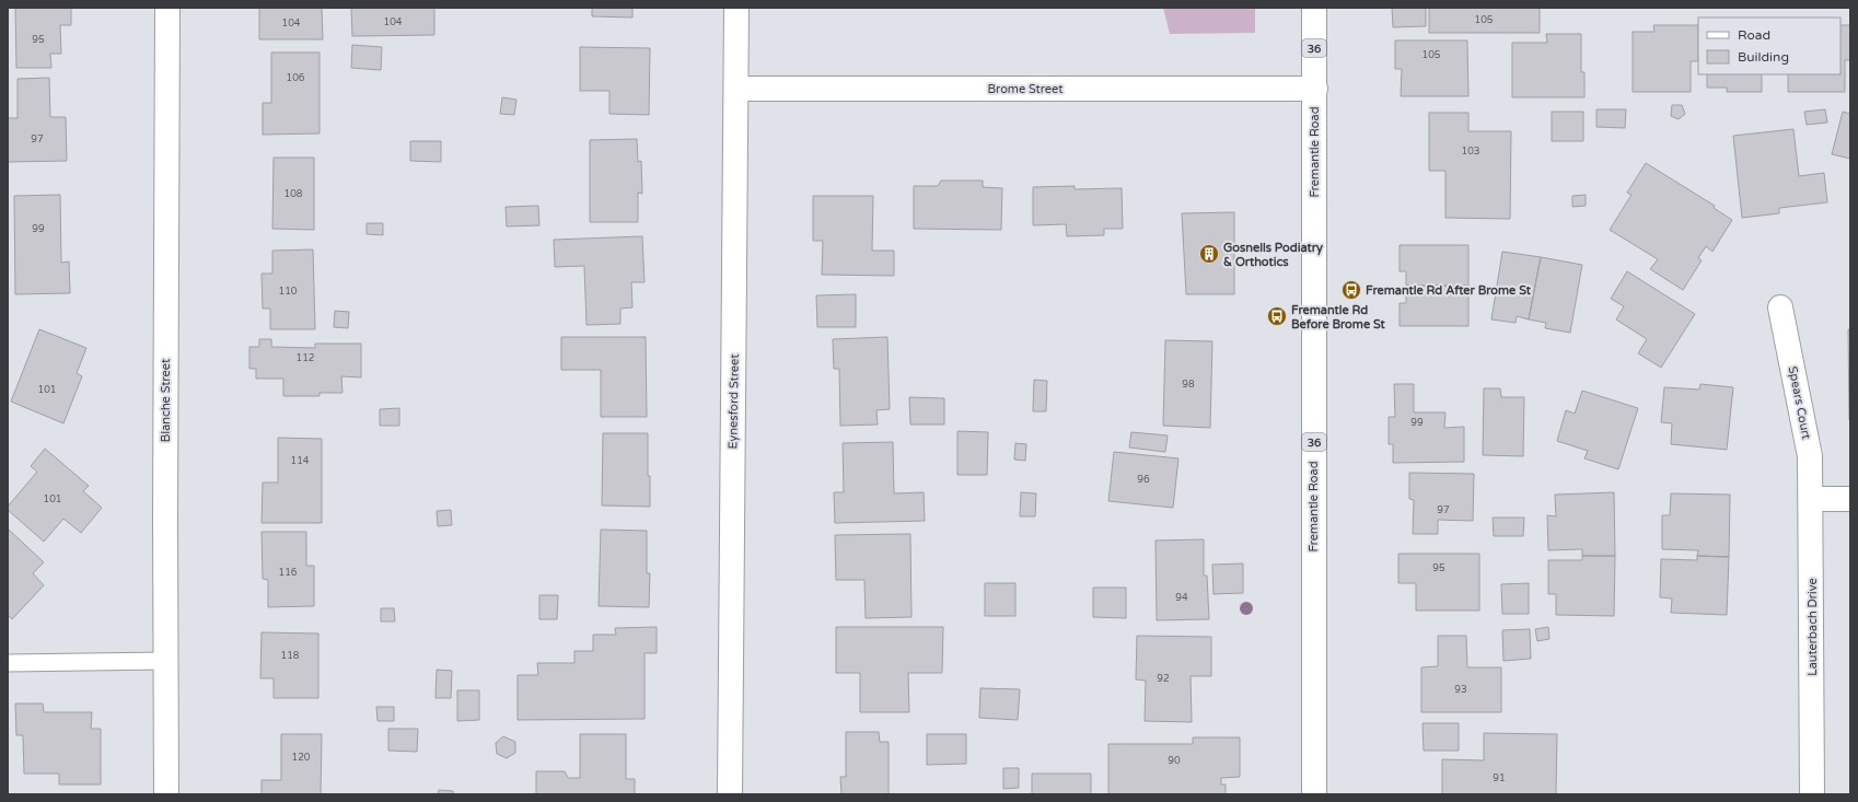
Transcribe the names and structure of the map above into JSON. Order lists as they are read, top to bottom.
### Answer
{
  "streets": {
    "street": [
      "36",
      "Brome Street",
      "Fremantle Road",
      "Blanche Street",
      "Eynesford Street",
      "Spears Court",
      "Lauterbach Drive"
    ]
  },
  "crossings": [
    ["Brome Street", "Fremantle Road"],
    ["Brome Street", "Eynesford Street"],
    ["Spears Court", "Lauterbach Drive"]
  ],
  "places": {
    "building": ["Gosnells Podiatry & Orthotics"],
    "bus stop": ["Fremantle Rd After Brome St", "Fremantle Rd Before Brome St"]
  },
  "house_numbers": [
    "105",
    "104",
    "104",
    "95",
    "105",
    "106",
    "97",
    "103",
    "108",
    "99",
    "110",
    "112",
    "98",
    "101",
    "99",
    "114",
    "96",
    "101",
    "97",
    "95",
    "116",
    "94",
    "118",
    "92",
    "93",
    "120",
    "90",
    "91"
  ],
  "legend": ["Road", "Building"]
}
